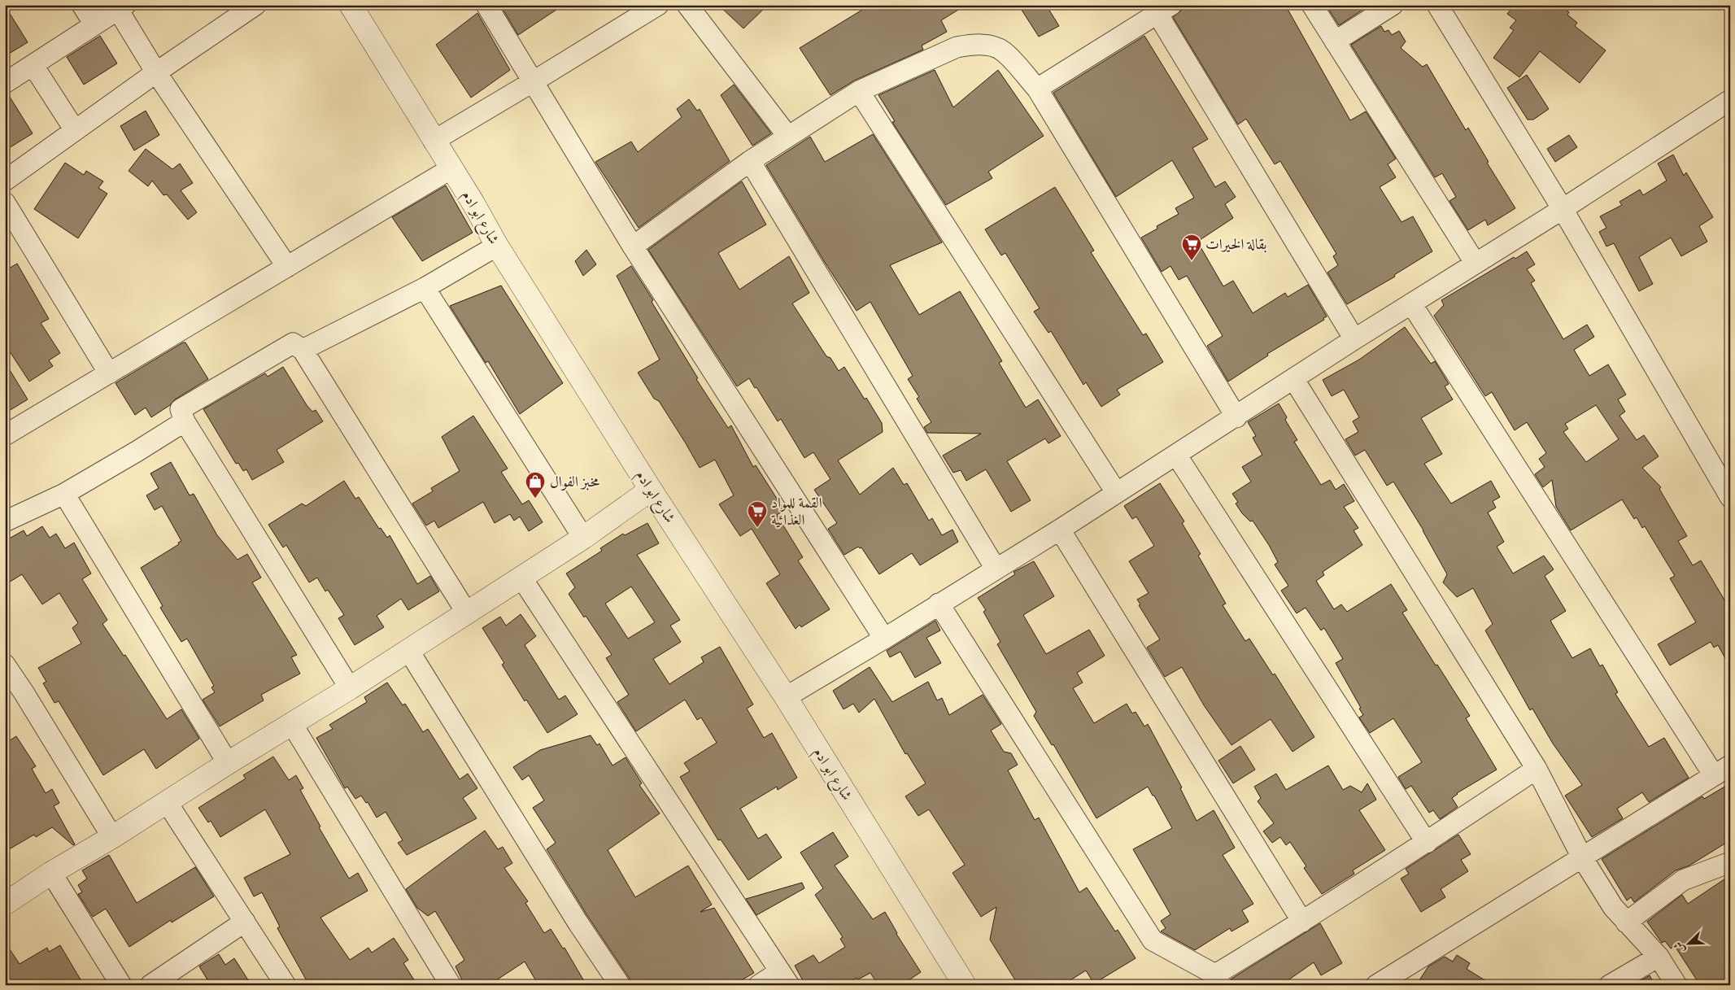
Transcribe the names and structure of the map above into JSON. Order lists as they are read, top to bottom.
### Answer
{
  "streets": {
    "street": ["شارع ابو ادم"]
  },
  "places": {
    "supermarket": ["بقالة الخيرات", "القمة للمواد الغذائية"],
    "shop": ["مخبز الفوال"]
  },
  "north": "bottom left"
}
